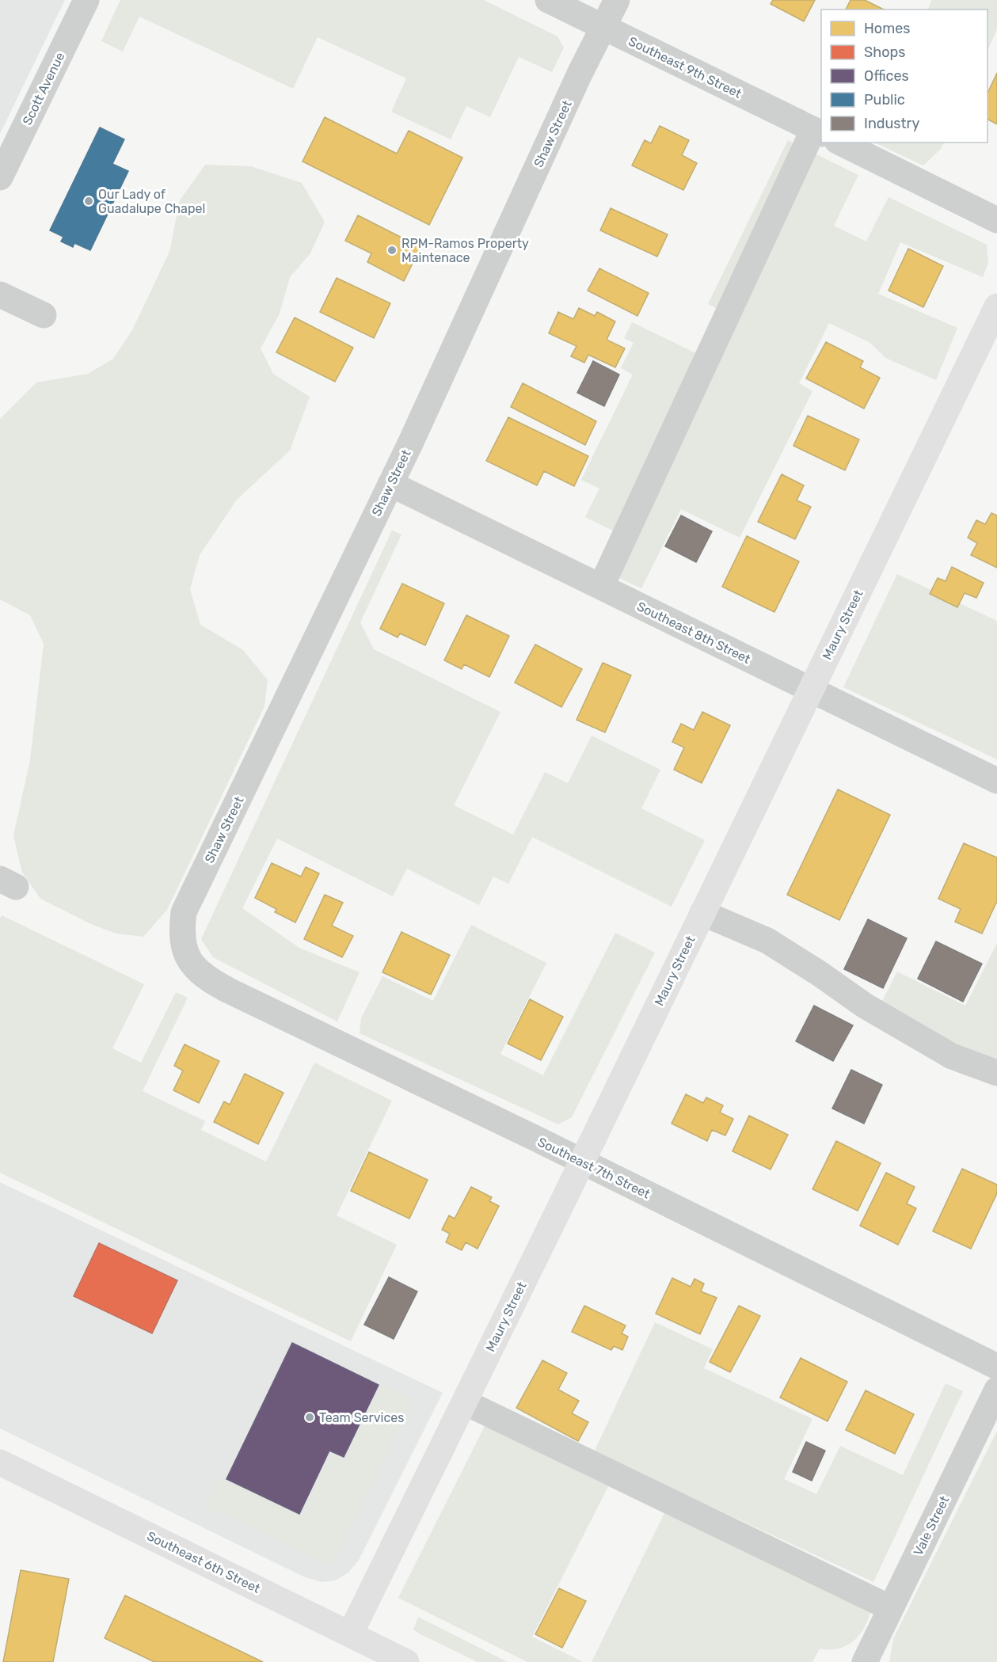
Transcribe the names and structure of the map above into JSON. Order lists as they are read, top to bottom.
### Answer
{
  "streets": {
    "main road": ["Maury Street", "Southeast 6th Street"],
    "street": [
      "Southeast 9th Street",
      "Scott Avenue",
      "Shaw Street",
      "Southeast 8th Street",
      "Southeast 7th Street",
      "Vale Street"
    ]
  },
  "crossings": [
    ["Southeast 9th Street", "Shaw Street"],
    ["Shaw Street", "Southeast 8th Street"],
    ["Shaw Street", "Southeast 7th Street"],
    ["Maury Street", "Southeast 8th Street"],
    ["Maury Street", "Southeast 7th Street"],
    ["Maury Street", "Southeast 6th Street"]
  ],
  "places": ["Our Lady of Guadalupe Chapel", "RPM-Ramos Property Maintenace", "Team Services"],
  "legend": [
    "Homes",
    "Shops",
    "Offices",
    "Public",
    "Industry"
  ]
}
